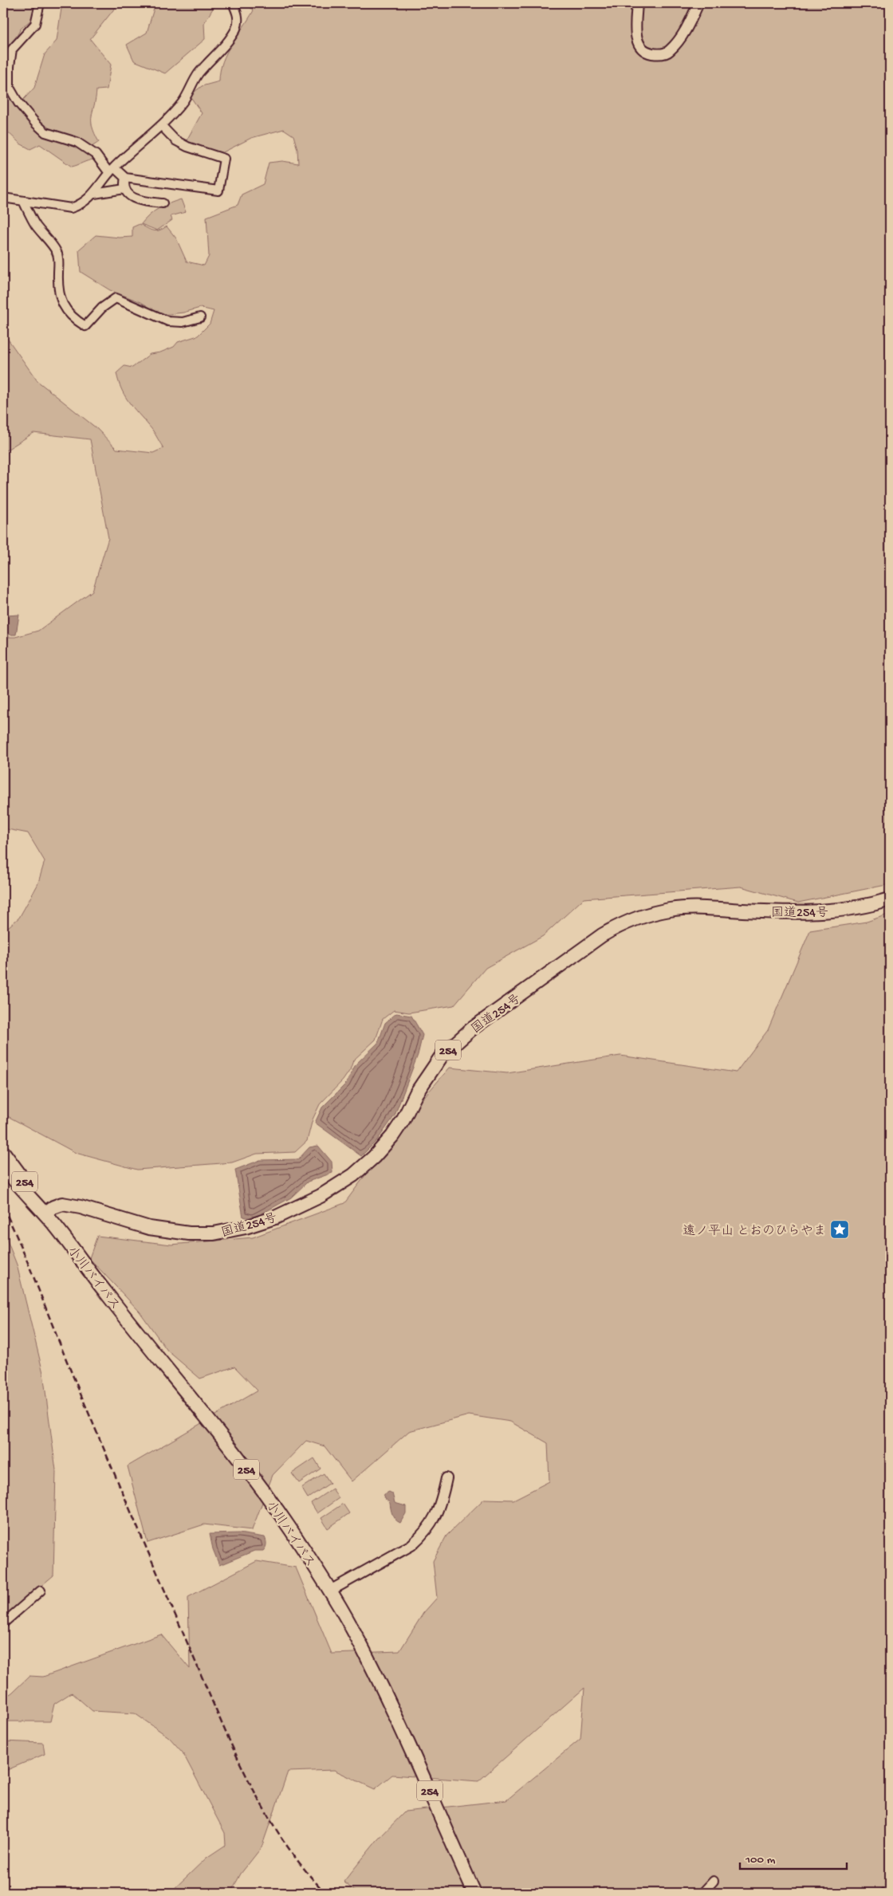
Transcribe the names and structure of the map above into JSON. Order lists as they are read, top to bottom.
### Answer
{
  "streets": {
    "highway": ["国道254号", "254", "小川バイパス"]
  },
  "crossings": [
    ["国道254号", "254"],
    ["国道254号", "小川バイパス"],
    ["254", "小川バイパス"]
  ],
  "places": {
    "place": ["遠ノ平山 とおのひらやま"]
  },
  "scale_bar": "100 m"
}
